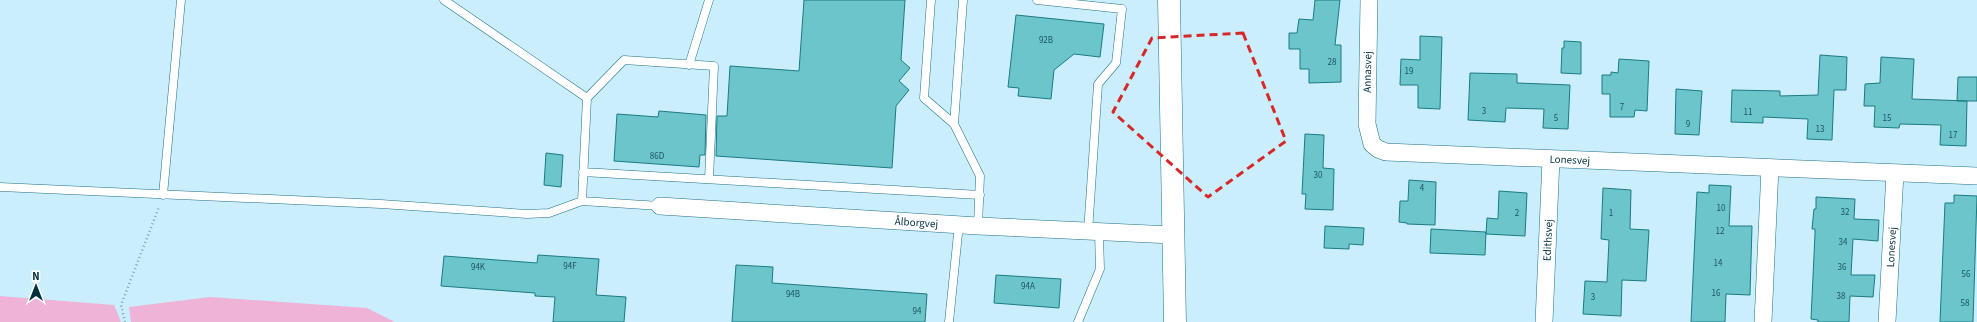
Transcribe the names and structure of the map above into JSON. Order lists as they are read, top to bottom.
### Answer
{
  "streets": {
    "street": [
      "Annasvej",
      "Lonesvej",
      "Ålborgvej",
      "Edithsvej"
    ]
  },
  "crossings": [
    ["Annasvej", "Lonesvej"],
    ["Lonesvej", "Edithsvej"]
  ],
  "house_numbers": [
    "92B",
    "28",
    "19",
    "7",
    "3",
    "11",
    "5",
    "15",
    "9",
    "13",
    "17",
    "86D",
    "30",
    "4",
    "10",
    "32",
    "2",
    "1",
    "12",
    "34",
    "14",
    "94F",
    "94K",
    "36",
    "56",
    "94A",
    "16",
    "94B",
    "38",
    "3",
    "58",
    "94"
  ],
  "north": "top"
}
